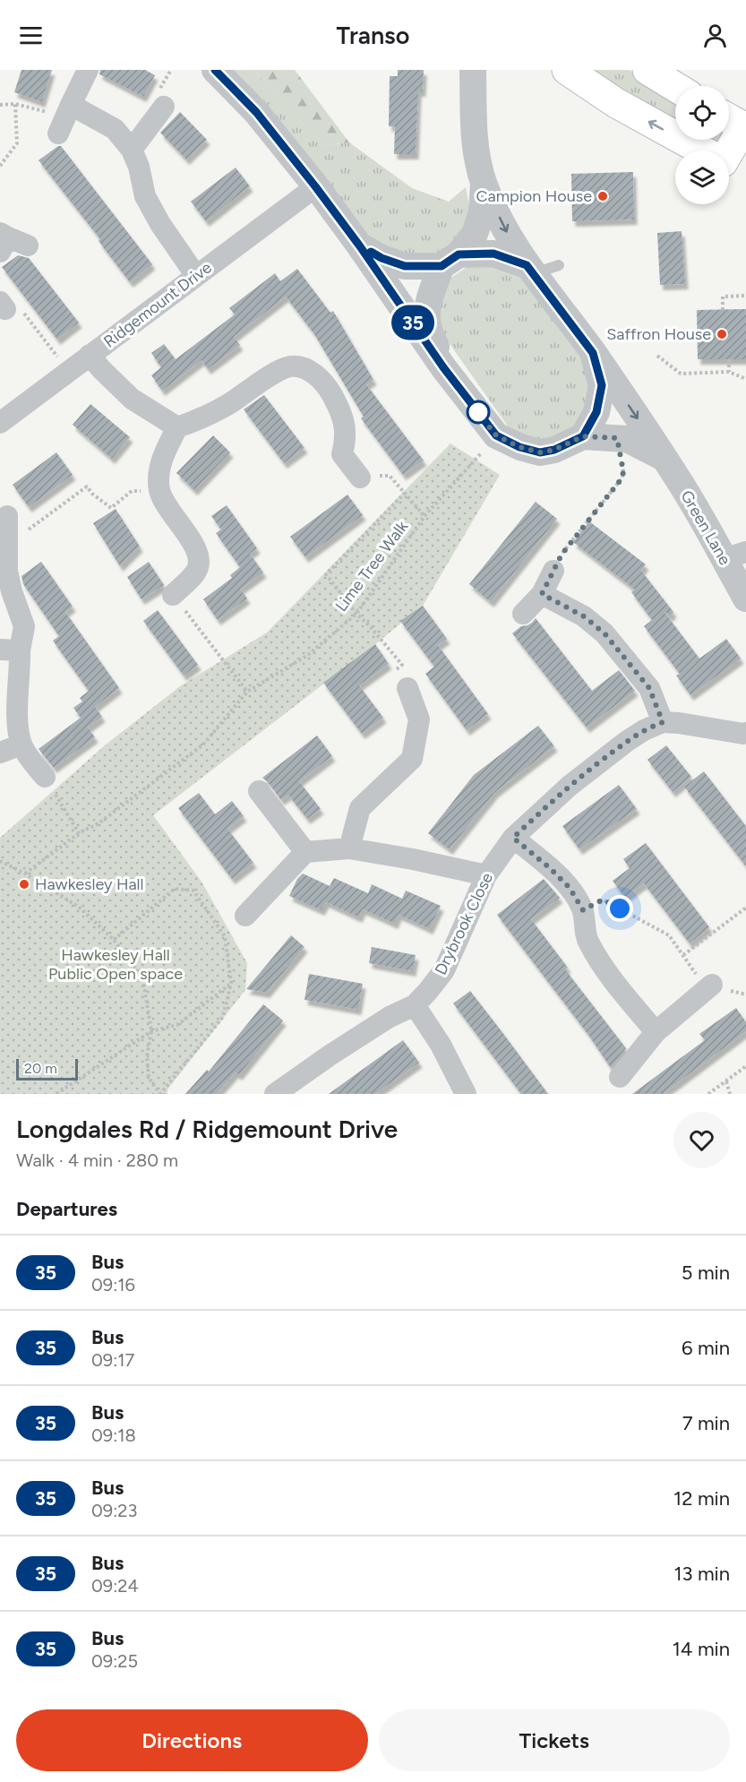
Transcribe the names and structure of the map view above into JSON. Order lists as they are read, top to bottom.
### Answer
{
  "streets": {
    "street": ["Ridgemount Drive", "Green Lane", "Drybrook Close"],
    "path": ["Lime Tree Walk"]
  },
  "crossings": [
    ["Green Lane", "Lime Tree Walk"]
  ],
  "parks": ["Hawkesley Hall Public Open space"],
  "places": ["Campion House", "Saffron House", "Hawkesley Hall"],
  "lines": ["bus line 35"],
  "scale_bar": "20 m",
  "page": {
    "header": "Transo",
    "on_map": "35",
    "scale": "20 m",
    "heading": [
      ["Longdales Rd / Ridgemount Drive", "Walk · 4 min · 280 m"],
      "Departures"
    ],
    "list": [
      {
        "mark": "35",
        "name": "Bus",
        "note": "09:16",
        "value": "5 min"
      },
      {
        "mark": "35",
        "name": "Bus",
        "note": "09:17",
        "value": "6 min"
      },
      {
        "mark": "35",
        "name": "Bus",
        "note": "09:18",
        "value": "7 min"
      },
      {
        "mark": "35",
        "name": "Bus",
        "note": "09:23",
        "value": "12 min"
      },
      {
        "mark": "35",
        "name": "Bus",
        "note": "09:24",
        "value": "13 min"
      },
      {
        "mark": "35",
        "name": "Bus",
        "note": "09:25",
        "value": "14 min"
      }
    ],
    "buttons": ["Directions", "Tickets"]
  }
}
